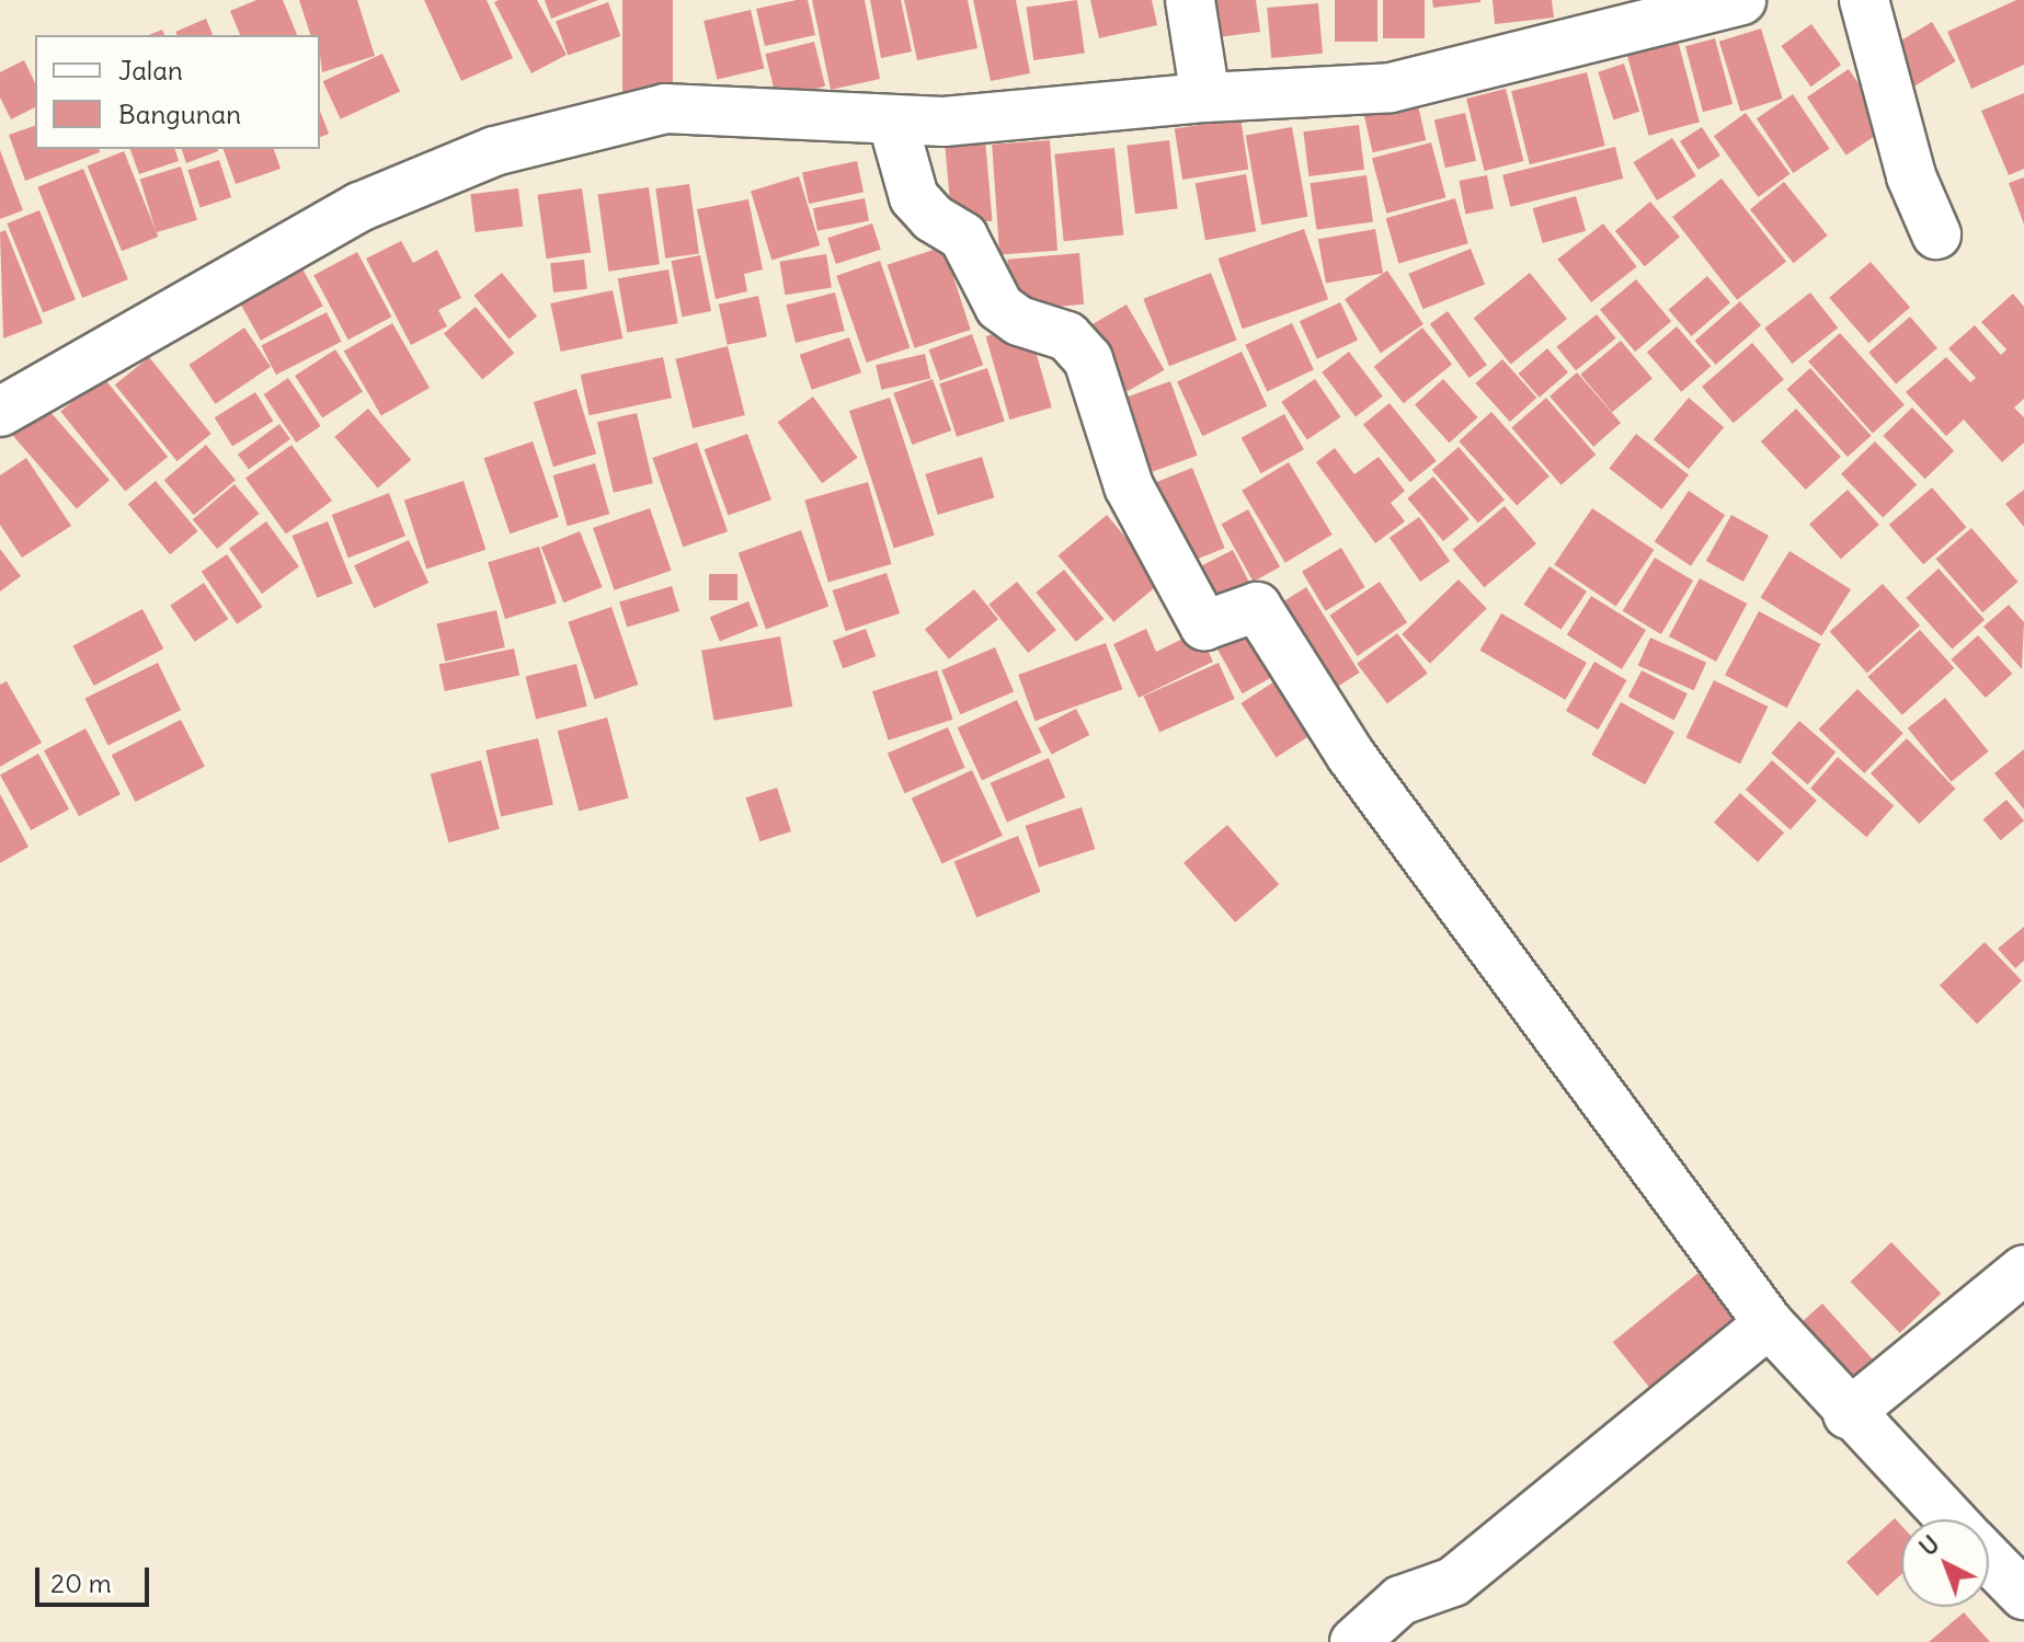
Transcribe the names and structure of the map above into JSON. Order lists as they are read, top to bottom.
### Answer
{
  "legend": ["Jalan", "Bangunan"],
  "scale_bar": "20 m",
  "north": "top left"
}
